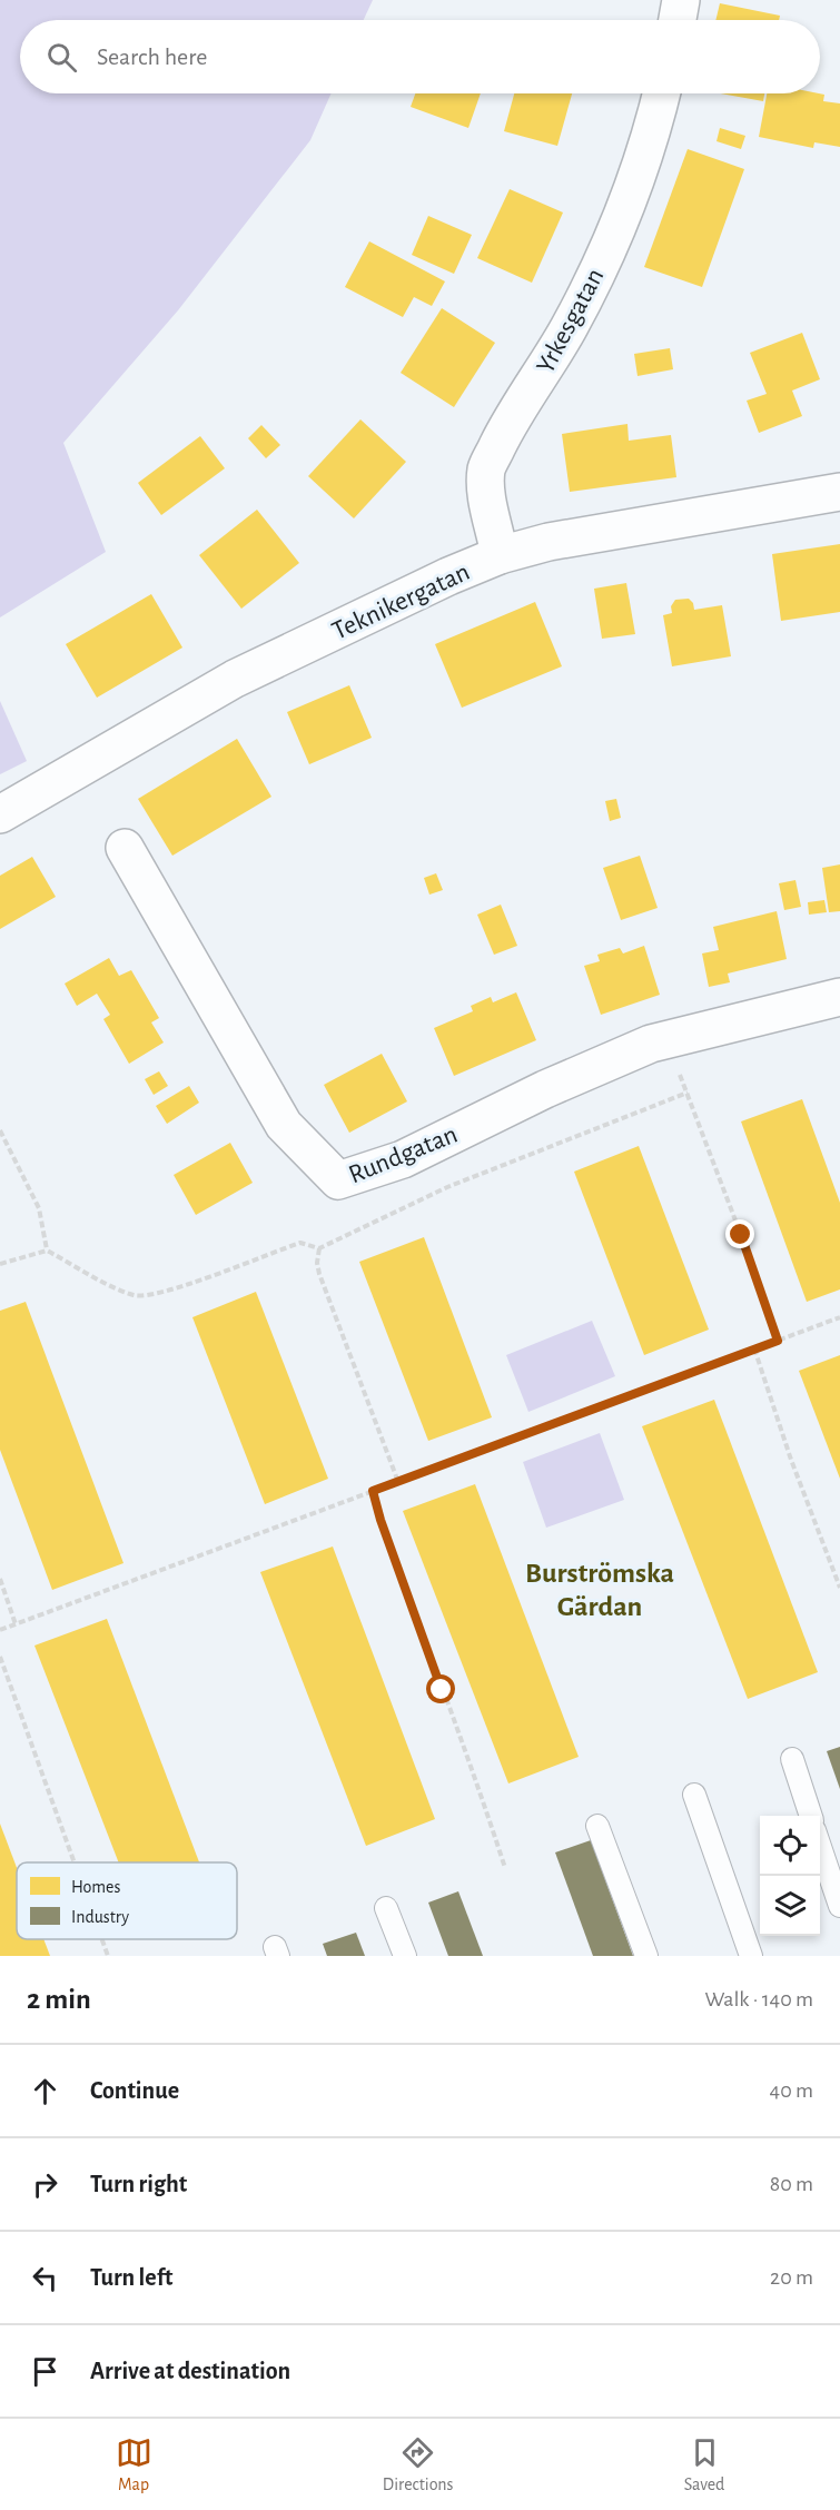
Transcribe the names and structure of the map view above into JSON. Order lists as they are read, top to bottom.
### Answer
{
  "streets": {
    "street": ["Yrkesgatan", "Teknikergatan", "Rundgatan"]
  },
  "crossings": [
    ["Yrkesgatan", "Teknikergatan"]
  ],
  "districts": ["Burströmska Gärdan"],
  "legend": ["Homes", "Industry"],
  "page": {
    "search": "Search here",
    "heading": ["2 min", "Walk · 140 m"],
    "list": [
      ["Continue", "40 m"],
      ["Turn right", "80 m"],
      ["Turn left", "20 m"],
      "Arrive at destination"
    ],
    "nav": ["Map", "Directions", "Saved"]
  }
}
